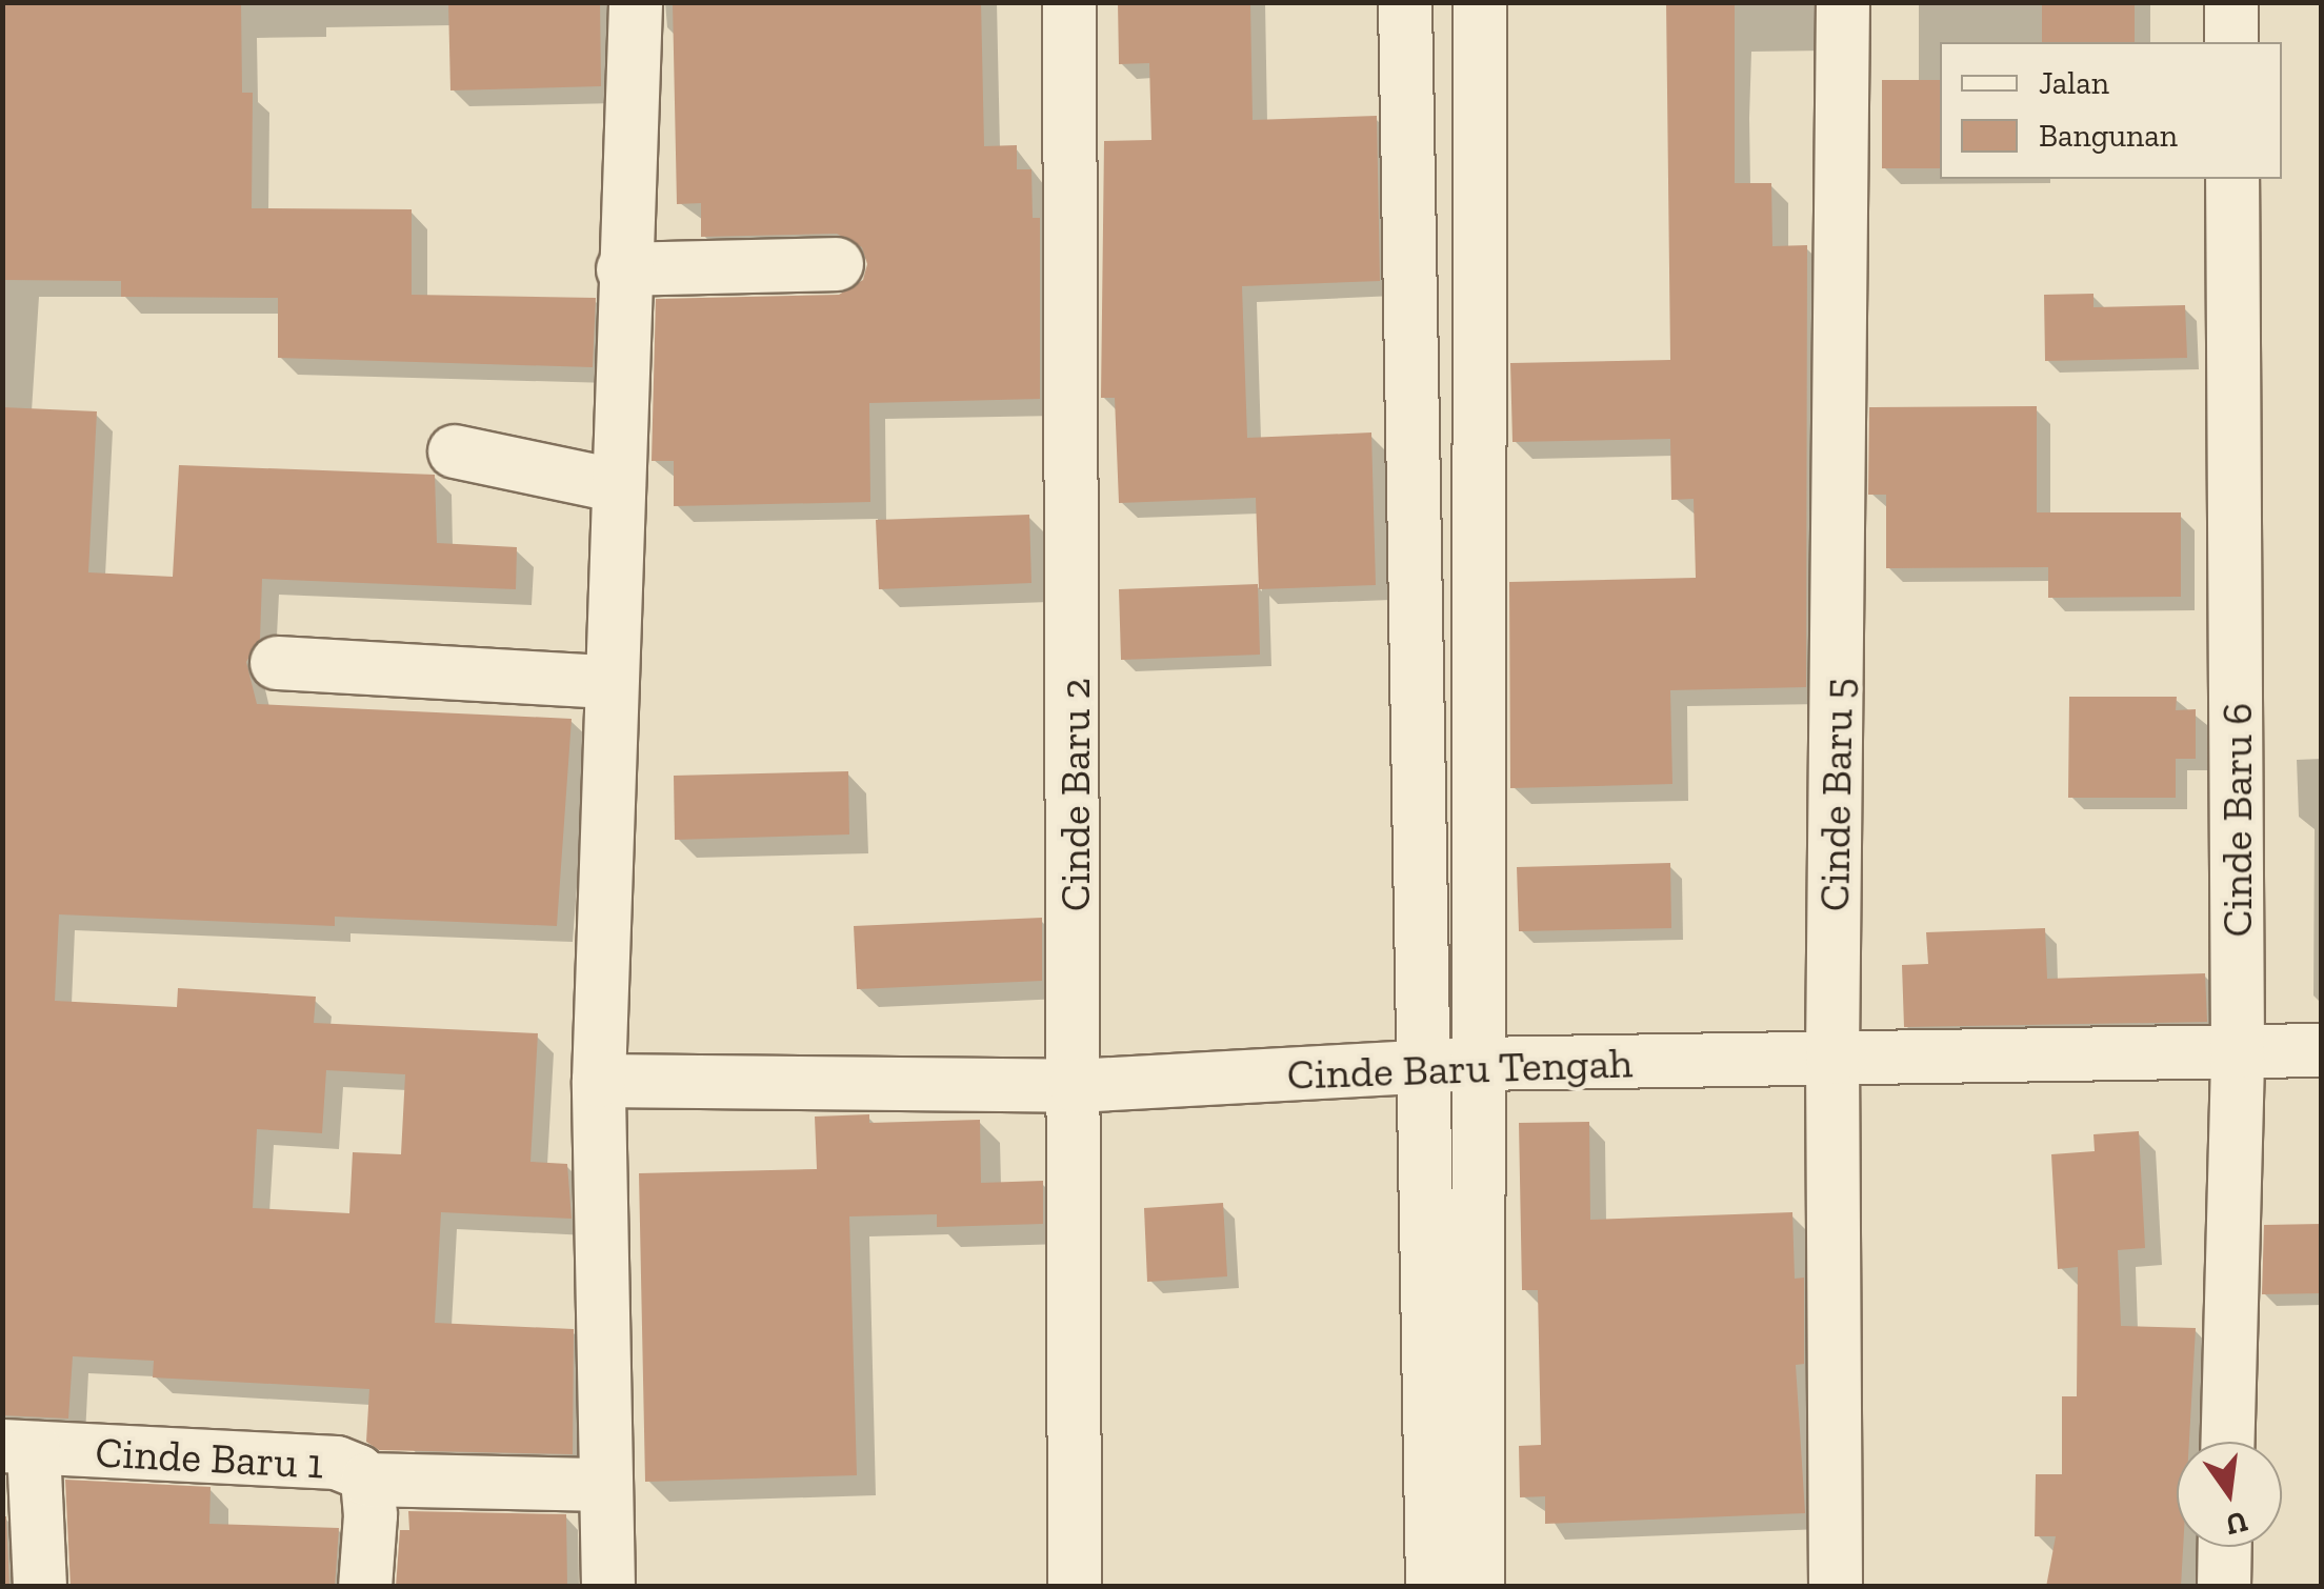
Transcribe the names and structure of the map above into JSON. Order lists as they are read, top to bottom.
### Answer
{
  "streets": {
    "street": [
      "Cinde Baru 2",
      "Cinde Baru 5",
      "Cinde Baru 6",
      "Cinde Baru Tengah",
      "Cinde Baru 1"
    ]
  },
  "crossings": [
    ["Cinde Baru 2", "Cinde Baru Tengah"],
    ["Cinde Baru 5", "Cinde Baru Tengah"],
    ["Cinde Baru 6", "Cinde Baru Tengah"]
  ],
  "legend": ["Jalan", "Bangunan"],
  "north": "bottom"
}
